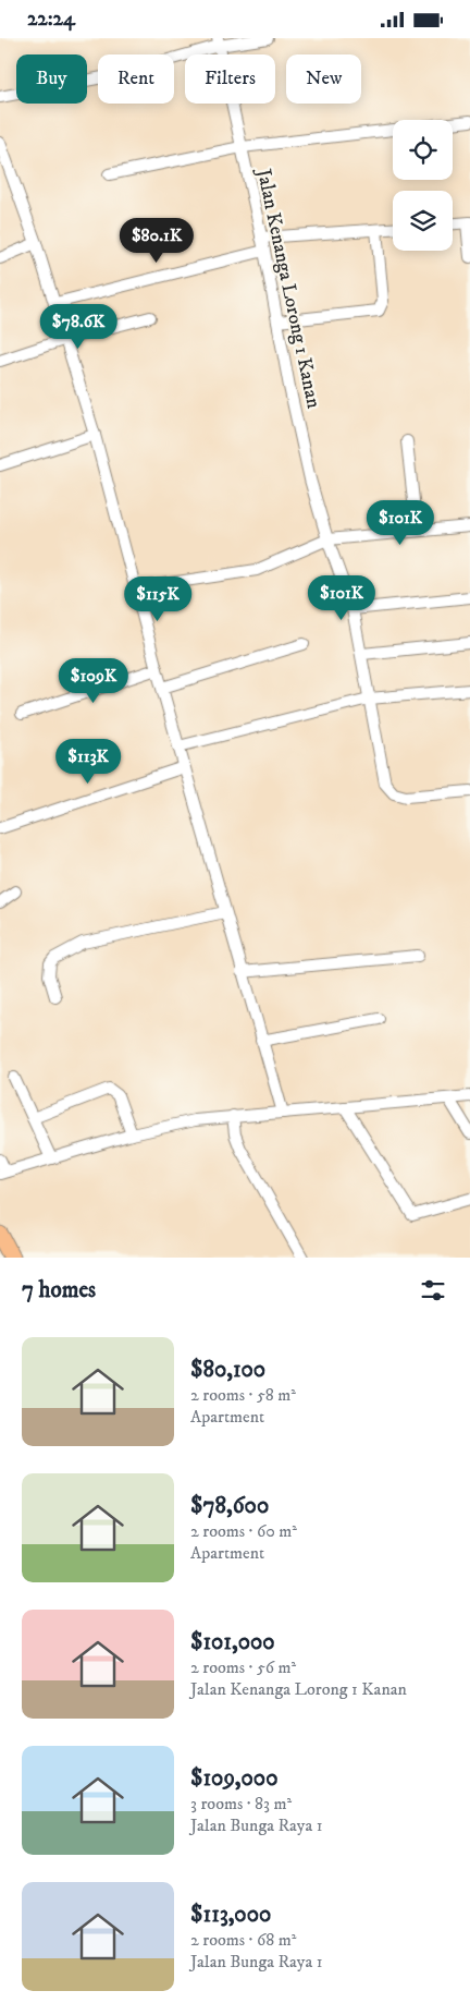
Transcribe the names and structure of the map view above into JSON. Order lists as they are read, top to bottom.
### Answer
{
  "streets": {
    "street": ["Jalan Kenanga Lorong 1 Kanan"]
  },
  "page": {
    "status": "22:24",
    "chip": [
      "Buy",
      "Rent",
      "Filters",
      "New"
    ],
    "price": [
      "$80.1K",
      "$78.6K",
      "$101K",
      "$101K",
      "$115K",
      "$109K",
      "$113K"
    ],
    "heading": "7 homes",
    "list": [
      {
        "name": "$80,100",
        "note": "2 rooms · 58 m² · Apartment"
      },
      {
        "name": "$78,600",
        "note": "2 rooms · 60 m² · Apartment"
      },
      {
        "name": "$101,000",
        "note": "2 rooms · 56 m² · Jalan Kenanga Lorong 1 Kanan"
      },
      {
        "name": "$109,000",
        "note": "3 rooms · 83 m² · Jalan Bunga Raya 1"
      },
      {
        "name": "$113,000",
        "note": "2 rooms · 68 m² · Jalan Bunga Raya 1"
      }
    ]
  }
}
